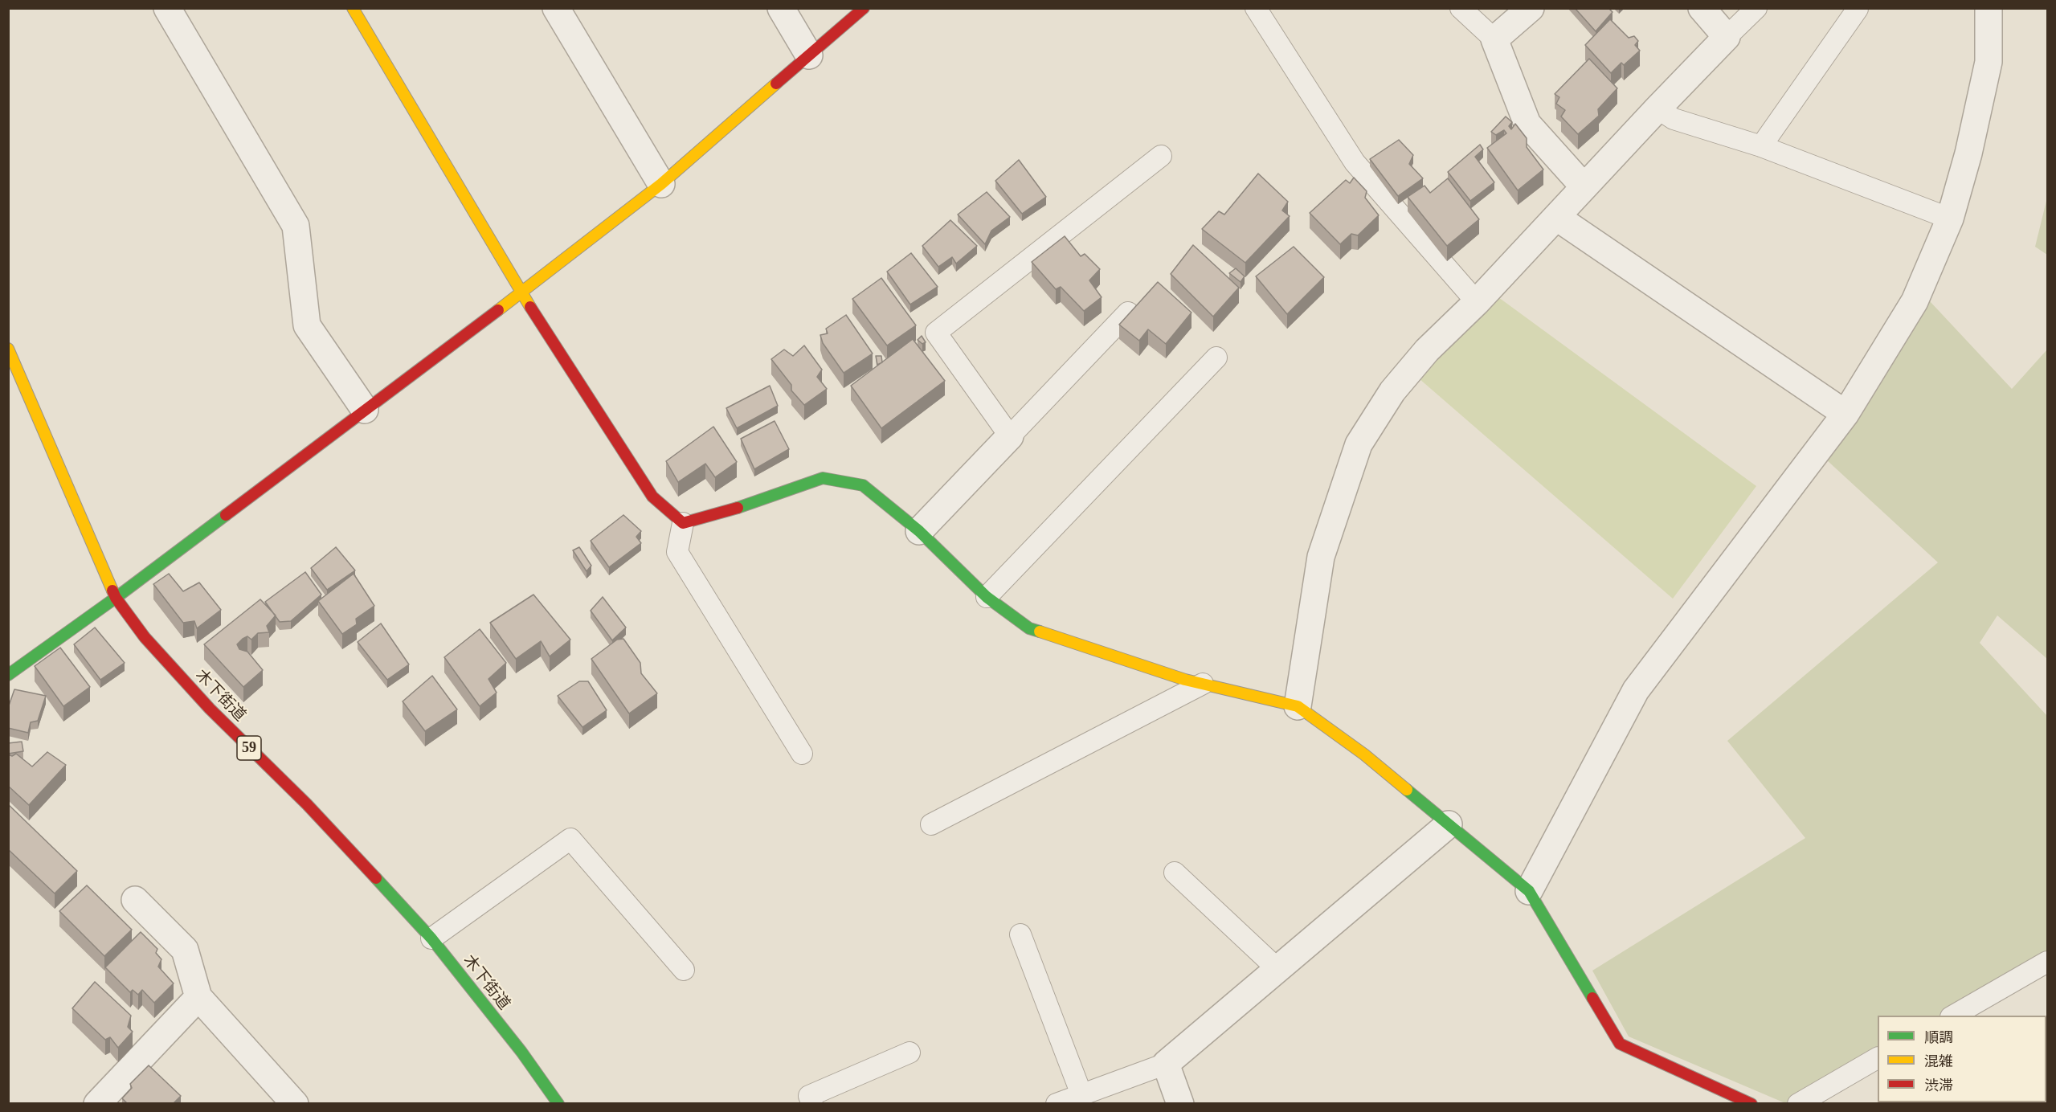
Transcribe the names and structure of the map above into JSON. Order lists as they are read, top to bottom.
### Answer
{
  "streets": {
    "street": ["木下街道", "59"]
  },
  "legend": ["順調", "混雑", "渋滞"]
}
